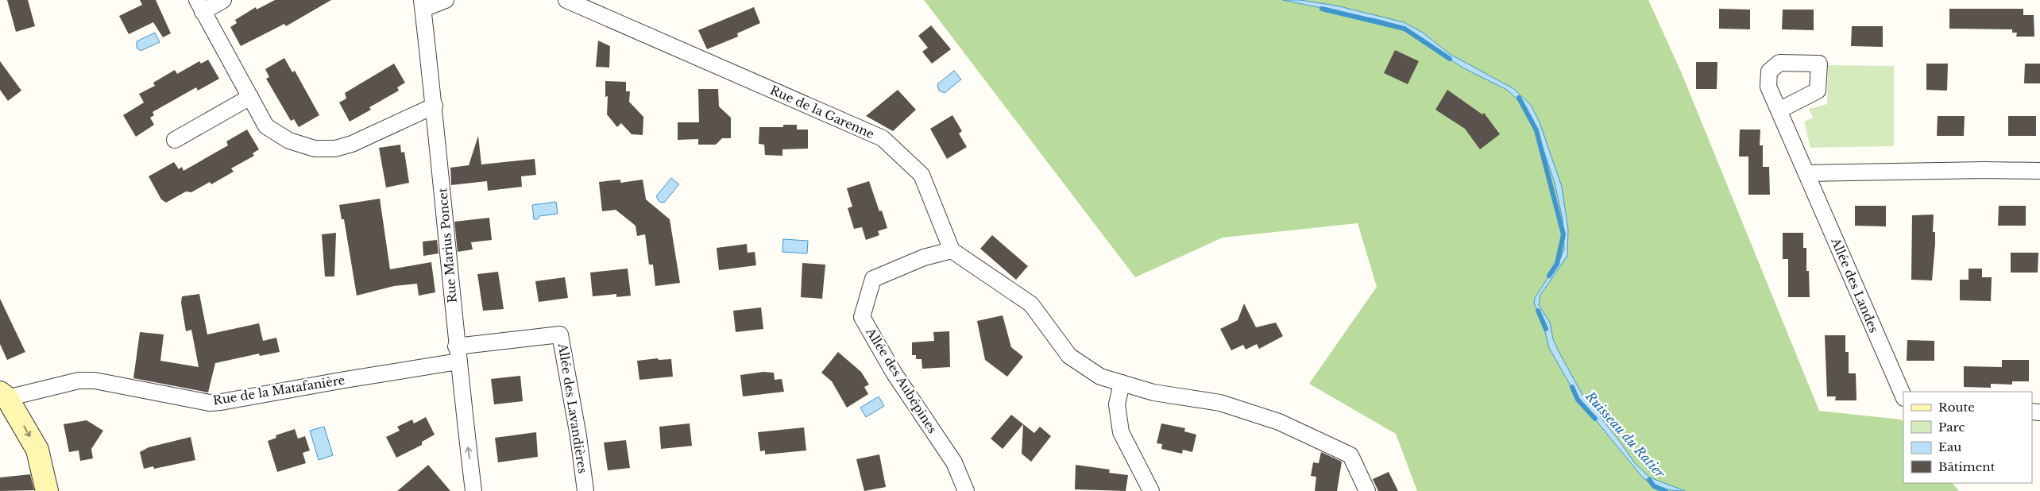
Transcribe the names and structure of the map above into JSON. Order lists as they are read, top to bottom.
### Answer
{
  "streets": {
    "street": [
      "Rue de la Garenne",
      "Rue Marius Poncet",
      "Allée des Landes",
      "Allée des Aubépines",
      "Rue de la Matafanière",
      "Allée des Lavandières"
    ]
  },
  "crossings": [
    ["Rue de la Garenne", "Allée des Aubépines"],
    ["Rue Marius Poncet", "Rue de la Matafanière"],
    ["Rue Marius Poncet", "Allée des Lavandières"],
    ["Rue de la Matafanière", "Allée des Lavandières"]
  ],
  "water": ["Ruisseau du Ratier"],
  "legend": [
    "Route",
    "Parc",
    "Eau",
    "Bâtiment"
  ]
}
